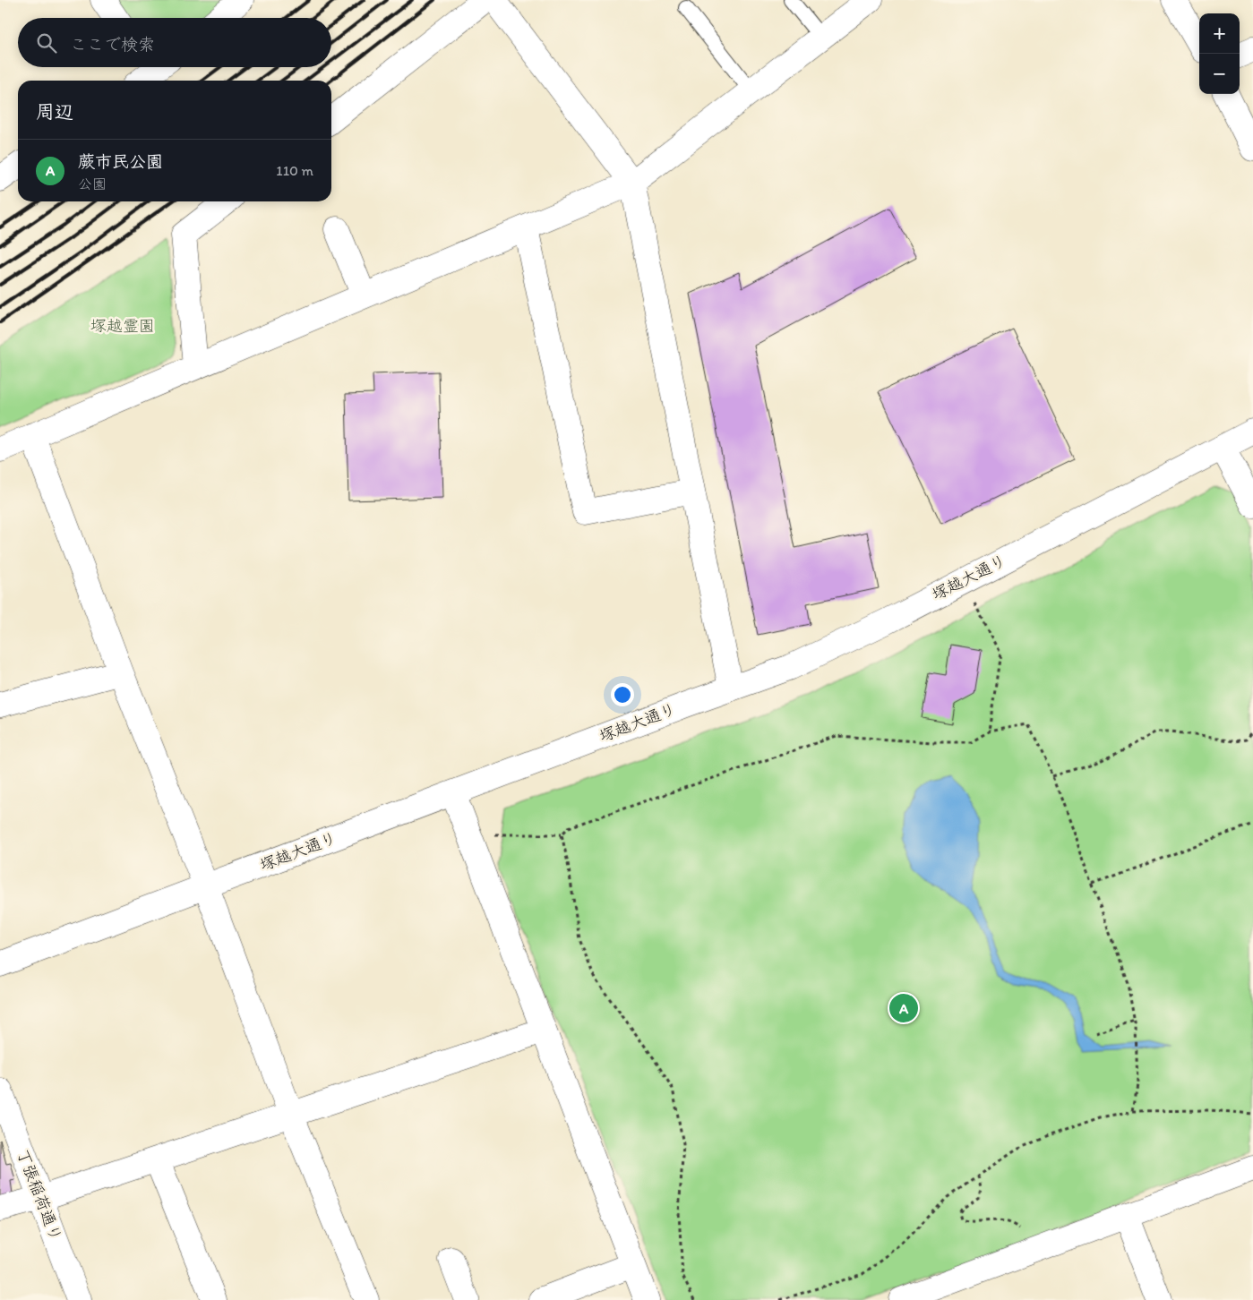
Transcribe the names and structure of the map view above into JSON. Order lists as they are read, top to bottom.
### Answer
{
  "streets": {
    "street": ["塚越大通り", "丁張稲荷通り"]
  },
  "parks": ["塚越霊園"],
  "page": {
    "map_buttons": ["+", "−"],
    "search": "ここで検索",
    "heading": "周辺",
    "list": [
      {
        "mark": "A",
        "name": "蕨市民公園",
        "note": "公園",
        "value": "110 m"
      }
    ],
    "pins": "A"
  }
}
